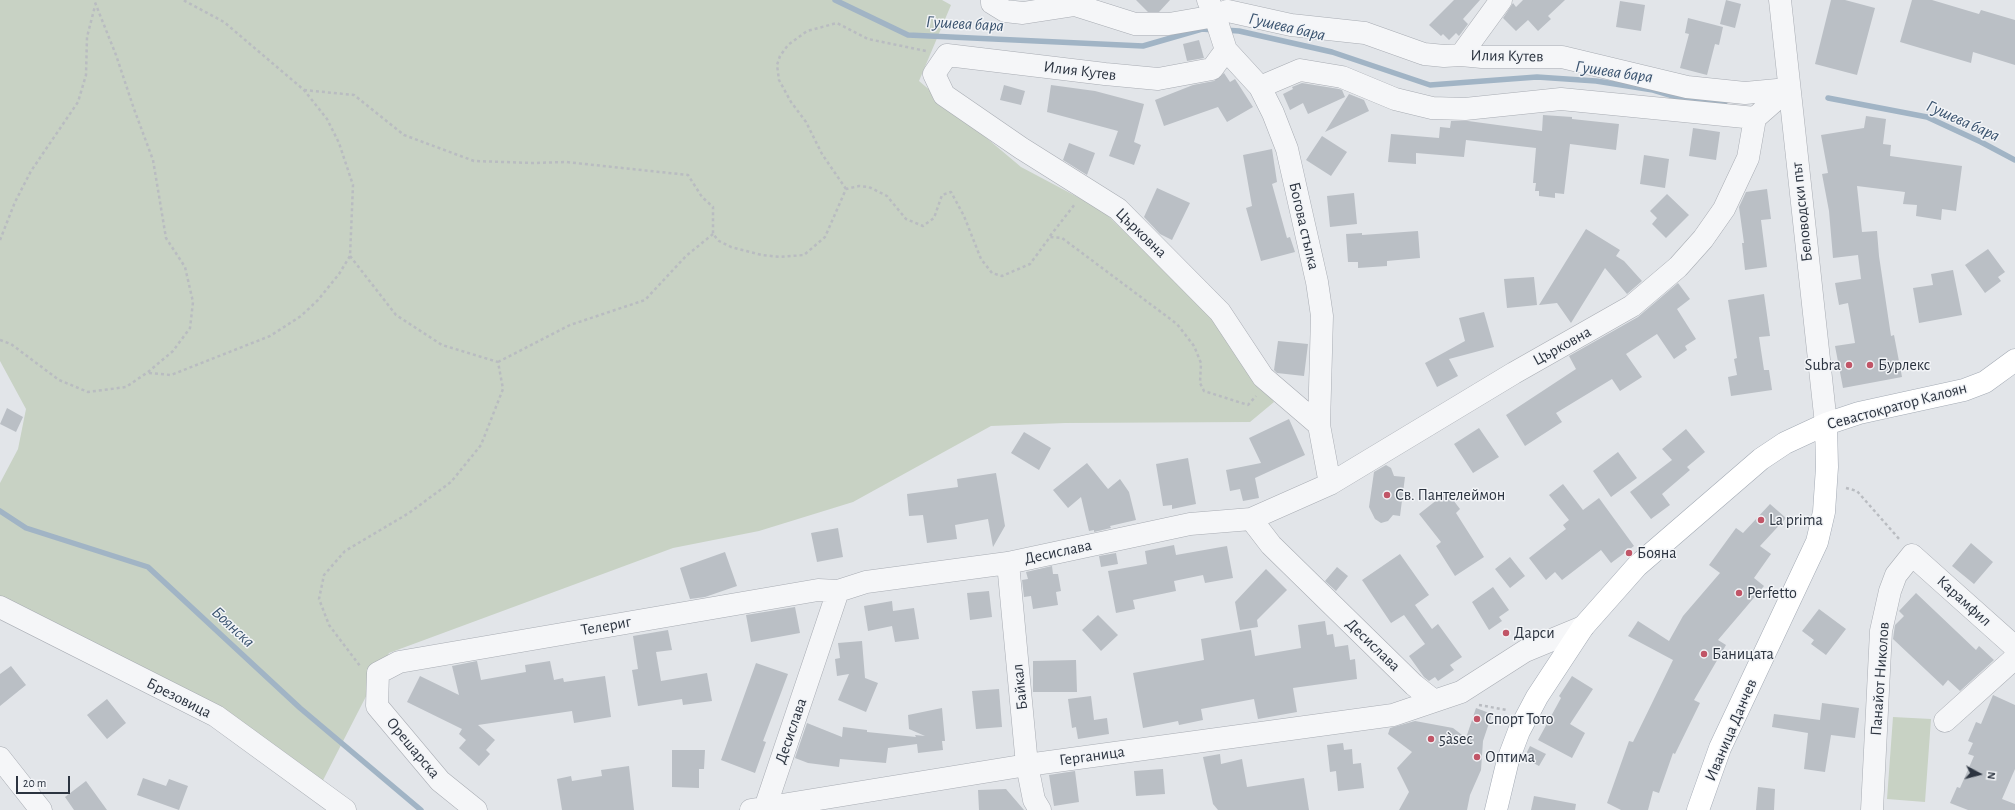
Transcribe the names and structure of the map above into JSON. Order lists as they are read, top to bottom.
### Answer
{
  "streets": {
    "main road": ["Севастократор Калоян", "Иваница Данчев"],
    "street": [
      "Илия Кутев",
      "Беловодски път",
      "Богова стъпка",
      "Църковна",
      "Десислава",
      "Карамфил",
      "Телериг",
      "Панайот Николов",
      "Байкал",
      "Брезовица",
      "Орешарска",
      "Герганица"
    ]
  },
  "crossings": [
    ["Илия Кутев", "Беловодски път"],
    ["Илия Кутев", "Богова стъпка"],
    ["Илия Кутев", "Църковна"],
    ["Беловодски път", "Севастократор Калоян"],
    ["Беловодски път", "Иваница Данчев"],
    ["Богова стъпка", "Църковна"],
    ["Църковна", "Десислава"],
    ["Севастократор Калоян", "Десислава"],
    ["Севастократор Калоян", "Иваница Данчев"],
    ["Севастократор Калоян", "Герганица"],
    ["Десислава", "Телериг"],
    ["Десислава", "Байкал"],
    ["Десислава", "Герганица"],
    ["Карамфил", "Панайот Николов"],
    ["Телериг", "Орешарска"],
    ["Байкал", "Герганица"]
  ],
  "water": ["Гушева бара", "Боянска"],
  "places": [
    "Subra",
    "Бурлекс",
    "Св. Пантелеймон",
    "La prima",
    "Бояна",
    "Perfetto",
    "Дарси",
    "Баницата",
    "Спорт Тото",
    "5àsec",
    "Оптима"
  ],
  "scale_bar": "20 m",
  "north": "right"
}
